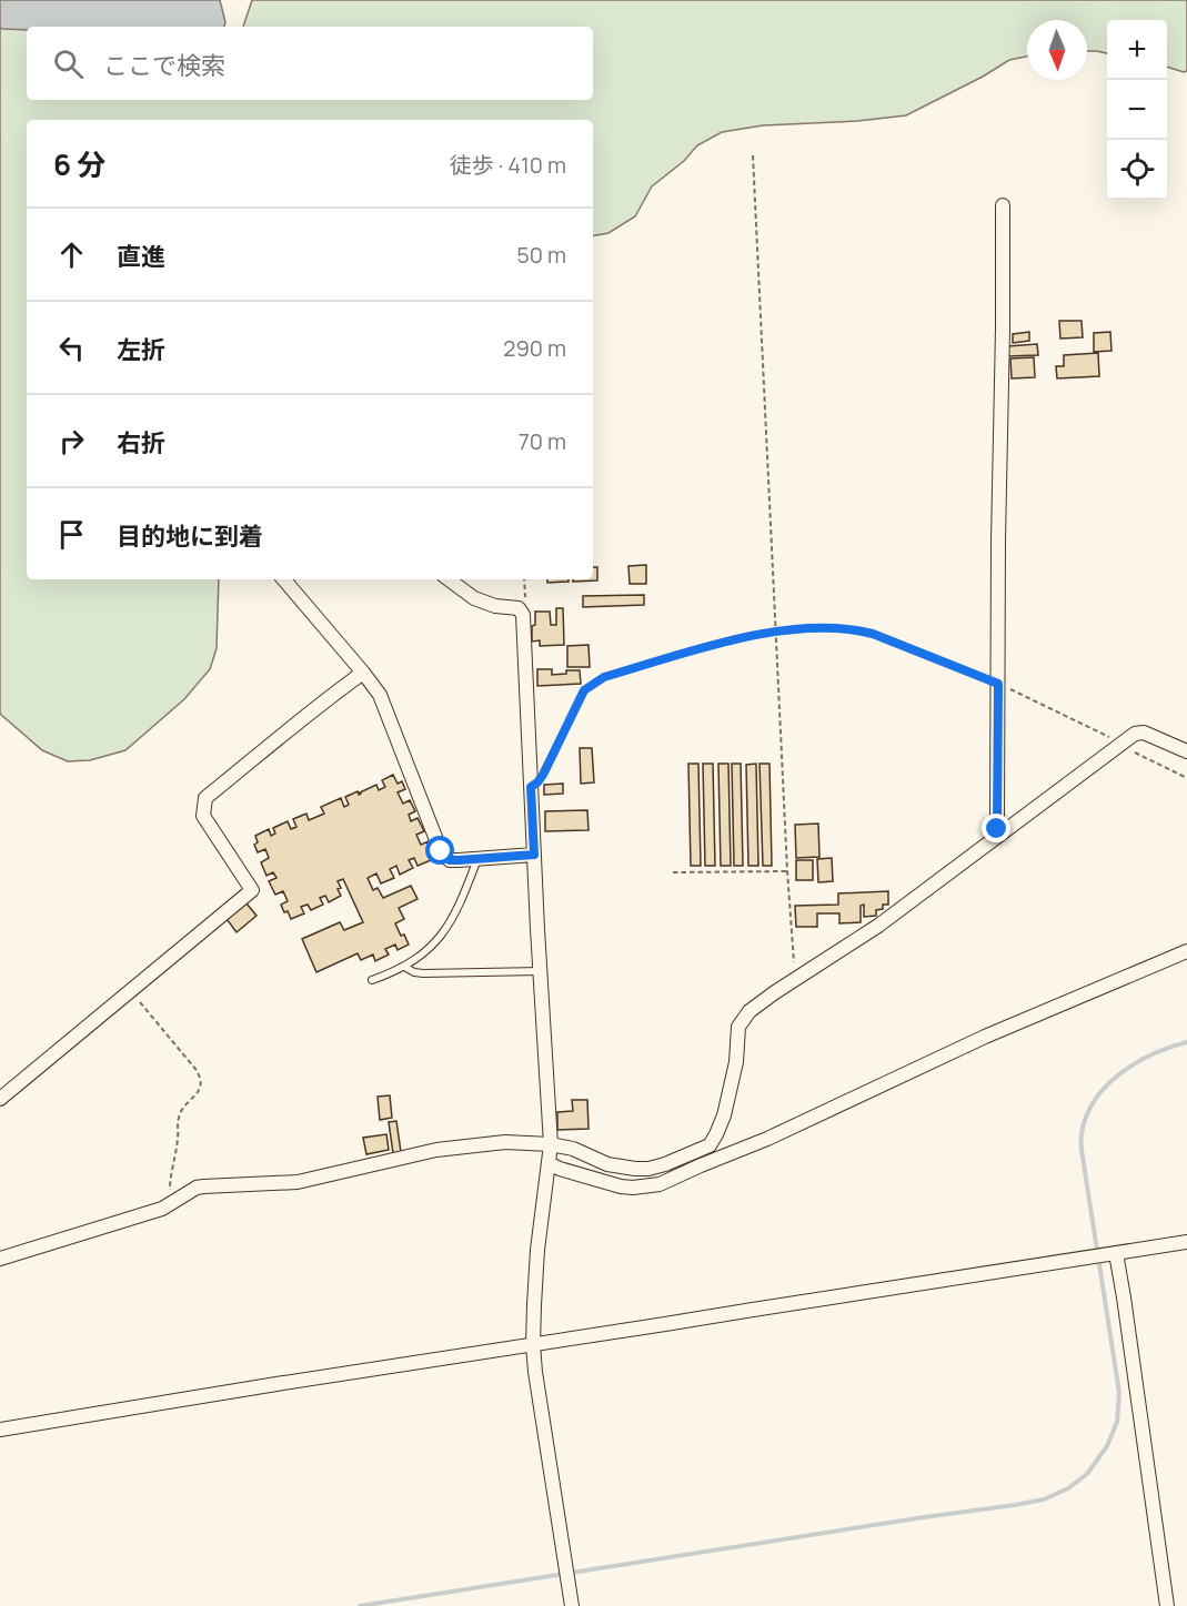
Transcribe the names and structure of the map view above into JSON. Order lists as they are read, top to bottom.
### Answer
{
  "north": "bottom",
  "page": {
    "map_buttons": ["+", "−"],
    "search": "ここで検索",
    "heading": ["6 分", "徒歩 · 410 m"],
    "list": [
      ["直進", "50 m"],
      ["左折", "290 m"],
      ["右折", "70 m"],
      "目的地に到着"
    ]
  }
}
